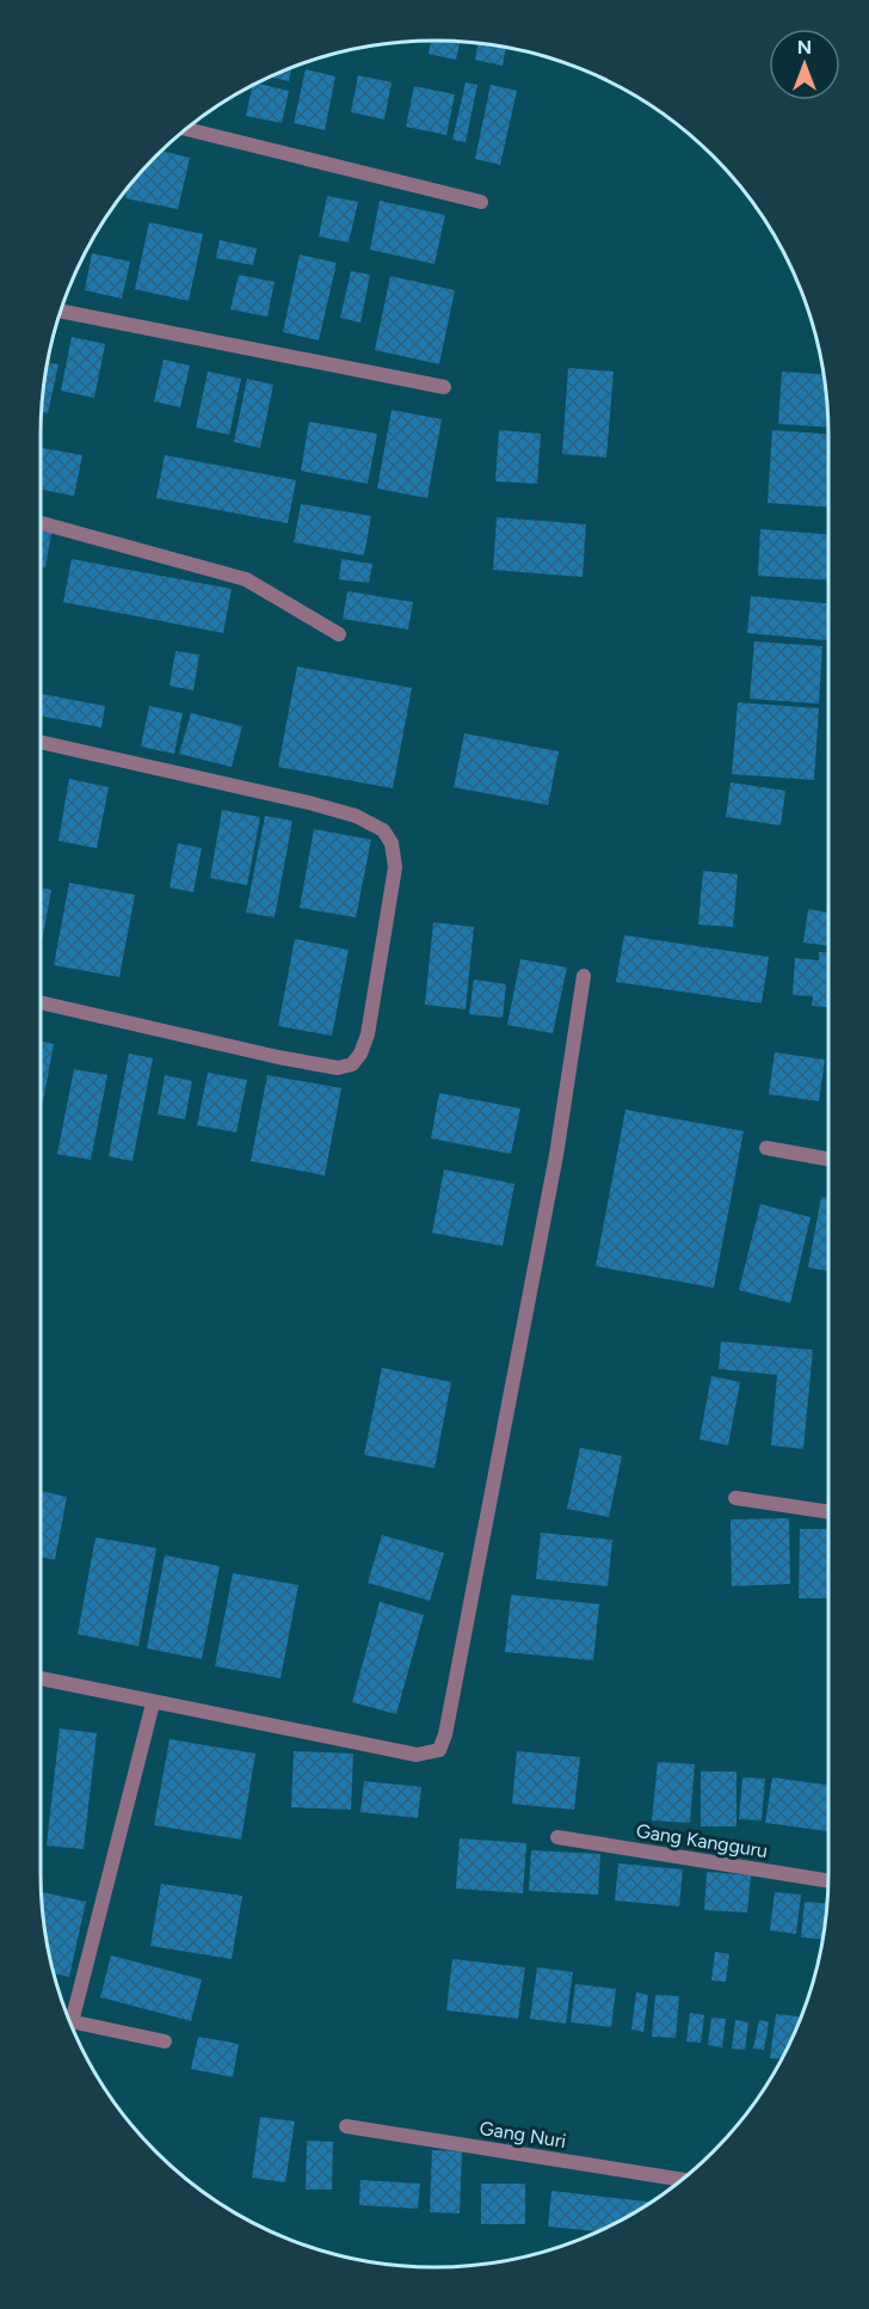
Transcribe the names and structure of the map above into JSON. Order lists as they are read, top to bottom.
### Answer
{
  "streets": {
    "street": ["Gang Kangguru", "Gang Nuri"]
  },
  "north": "top"
}
